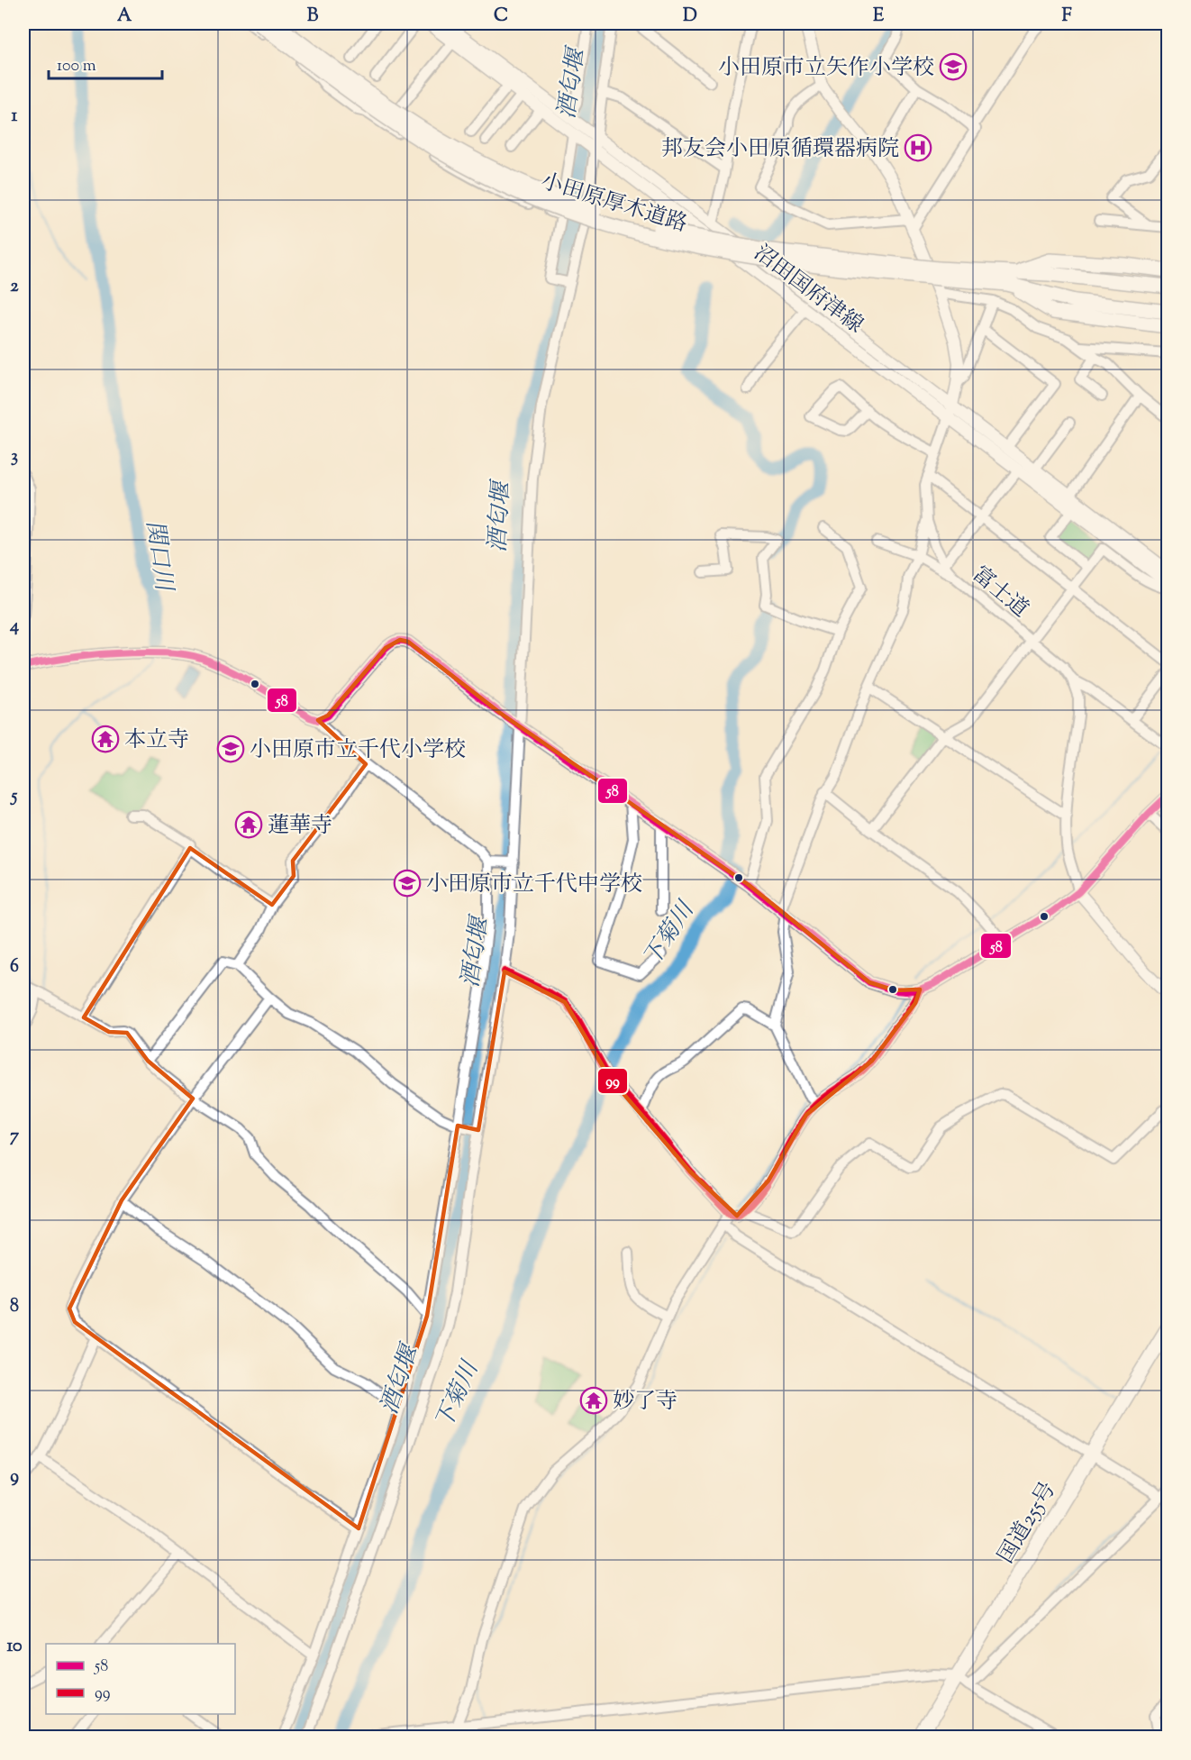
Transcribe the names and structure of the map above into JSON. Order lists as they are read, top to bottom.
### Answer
{
  "streets": {
    "highway": ["小田原厚木道路", "国道255号"],
    "main road": ["沼田国府津線"],
    "street": ["富士道"]
  },
  "crossings": [
    ["沼田国府津線", "富士道"]
  ],
  "water": ["酒匂堰", "関口川", "下菊川"],
  "places": {
    "school or university": ["小田原市立矢作小学校", "小田原市立千代小学校", "小田原市立千代中学校"],
    "hospital": ["邦友会小田原循環器病院"],
    "temple": ["本立寺", "蓮華寺", "妙了寺"]
  },
  "lines": ["transit line 58", "transit line 99"],
  "legend": ["58", "99"],
  "scale_bar": "100 m",
  "grid": {
    "columns": [
      "A",
      "B",
      "C",
      "D",
      "E",
      "F"
    ],
    "rows": [
      "1",
      "2",
      "3",
      "4",
      "5",
      "6",
      "7",
      "8",
      "9",
      "10"
    ]
  }
}
